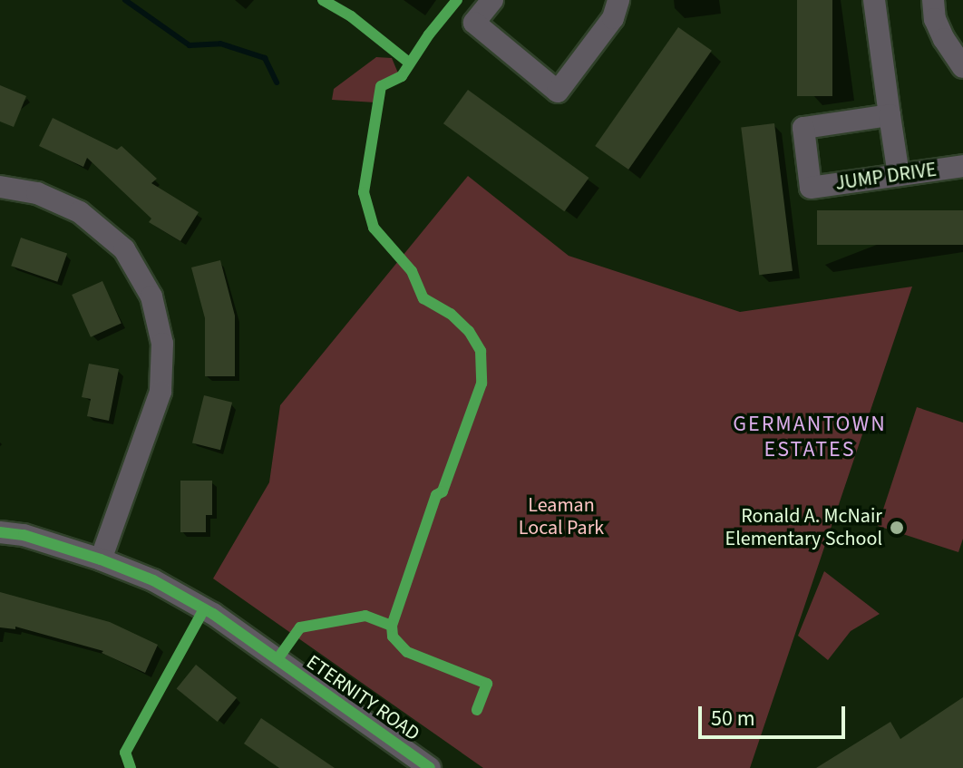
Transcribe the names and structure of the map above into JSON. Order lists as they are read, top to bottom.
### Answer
{
  "streets": {
    "street": ["JUMP DRIVE", "ETERNITY ROAD"]
  },
  "districts": ["GERMANTOWN ESTATES"],
  "parks": ["Leaman Local Park"],
  "places": ["Ronald A. McNair Elementary School"],
  "scale_bar": "50 m"
}
